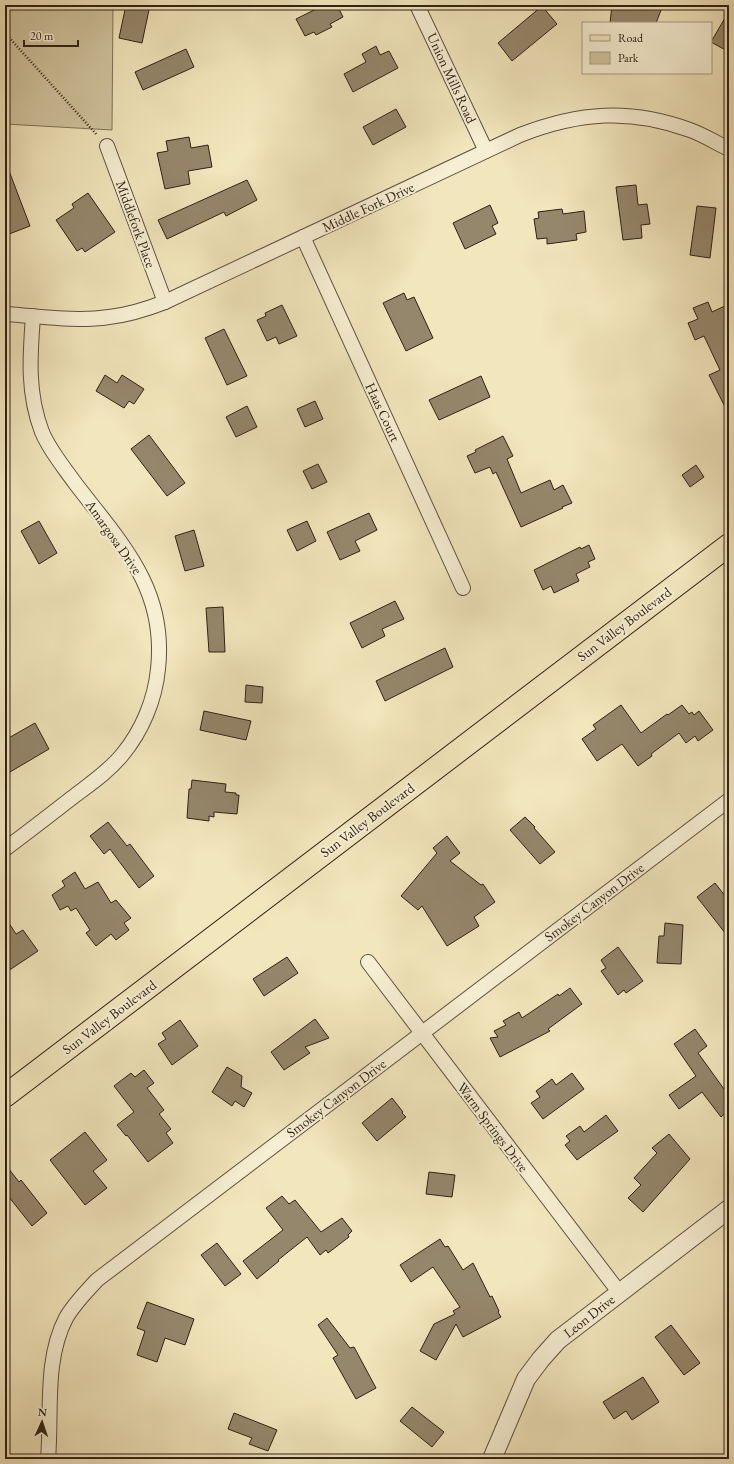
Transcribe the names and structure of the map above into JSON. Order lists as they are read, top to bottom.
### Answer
{
  "streets": {
    "main road": ["Sun Valley Boulevard"],
    "street": [
      "Union Mills Road",
      "Middle Fork Drive",
      "Middlefork Place",
      "Haas Court",
      "Amargosa Drive",
      "Smokey Canyon Drive",
      "Warm Springs Drive",
      "Leon Drive"
    ]
  },
  "crossings": [
    ["Union Mills Road", "Middle Fork Drive"],
    ["Middle Fork Drive", "Middlefork Place"],
    ["Middle Fork Drive", "Haas Court"],
    ["Middle Fork Drive", "Amargosa Drive"],
    ["Smokey Canyon Drive", "Warm Springs Drive"],
    ["Warm Springs Drive", "Leon Drive"]
  ],
  "legend": ["Road", "Park"],
  "scale_bar": "20 m",
  "north": "top"
}
